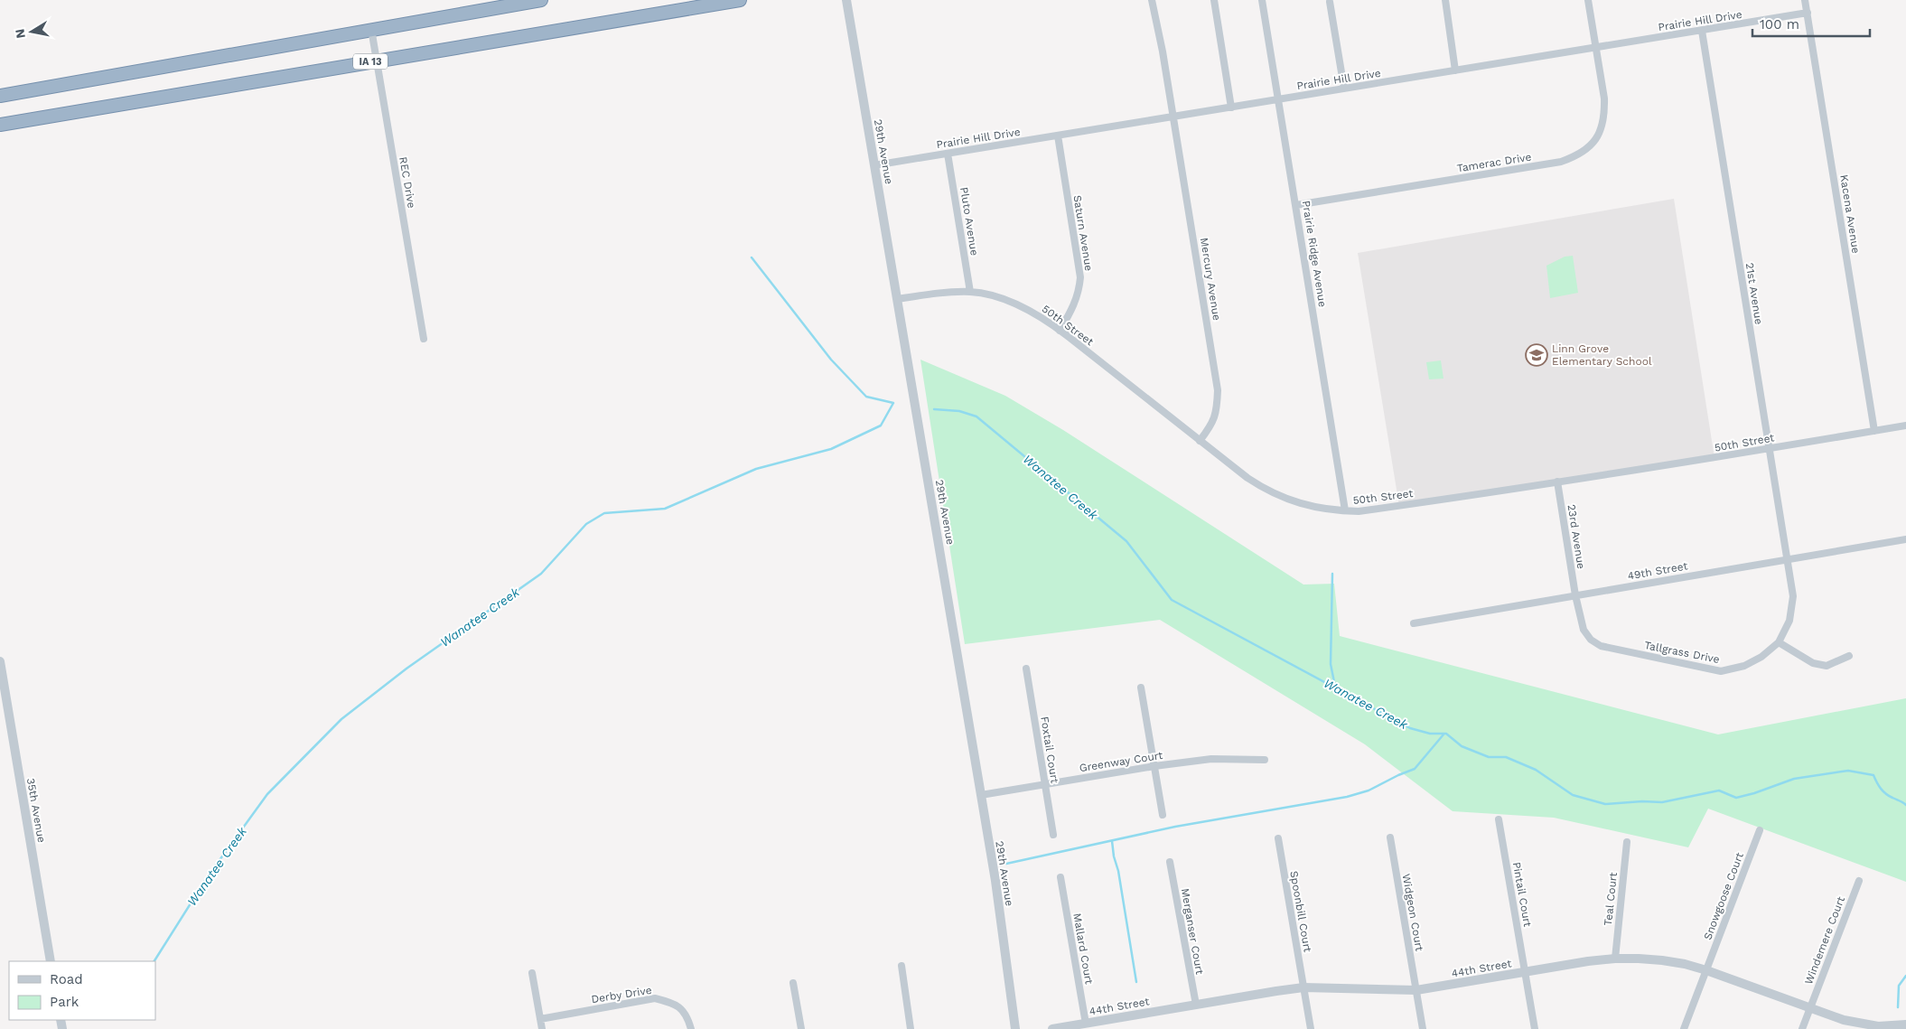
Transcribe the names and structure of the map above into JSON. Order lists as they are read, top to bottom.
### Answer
{
  "streets": {
    "highway": ["IA 13"],
    "street": [
      "Prairie Hill Drive",
      "29th Avenue",
      "Tamerac Drive",
      "REC Drive",
      "Kacena Avenue",
      "Pluto Avenue",
      "Saturn Avenue",
      "Prairie Ridge Avenue",
      "Mercury Avenue",
      "21st Avenue",
      "50th Street",
      "23rd Avenue",
      "49th Street",
      "Tallgrass Drive",
      "Foxtail Court",
      "Greenway Court",
      "35th Avenue",
      "Pintail Court",
      "Snowgoose Court",
      "Teal Court",
      "Spoonbill Court",
      "Widgeon Court",
      "Merganser Court",
      "Windemere Court",
      "Mallard Court",
      "44th Street",
      "Derby Drive"
    ]
  },
  "crossings": [
    ["Prairie Hill Drive", "29th Avenue"],
    ["Prairie Hill Drive", "Tamerac Drive"],
    ["Prairie Hill Drive", "Kacena Avenue"],
    ["Prairie Hill Drive", "Pluto Avenue"],
    ["Prairie Hill Drive", "Saturn Avenue"],
    ["Prairie Hill Drive", "Prairie Ridge Avenue"],
    ["Prairie Hill Drive", "Mercury Avenue"],
    ["Prairie Hill Drive", "21st Avenue"],
    ["IA 13", "REC Drive"],
    ["29th Avenue", "50th Street"],
    ["29th Avenue", "Greenway Court"],
    ["Tamerac Drive", "Prairie Ridge Avenue"],
    ["Kacena Avenue", "50th Street"],
    ["Pluto Avenue", "50th Street"],
    ["Saturn Avenue", "50th Street"],
    ["Prairie Ridge Avenue", "50th Street"],
    ["Mercury Avenue", "50th Street"],
    ["21st Avenue", "50th Street"],
    ["21st Avenue", "49th Street"],
    ["21st Avenue", "Tallgrass Drive"],
    ["50th Street", "23rd Avenue"],
    ["23rd Avenue", "49th Street"],
    ["23rd Avenue", "Tallgrass Drive"],
    ["49th Street", "Tallgrass Drive"],
    ["Foxtail Court", "Greenway Court"],
    ["Pintail Court", "44th Street"],
    ["Snowgoose Court", "44th Street"],
    ["Teal Court", "44th Street"],
    ["Spoonbill Court", "44th Street"],
    ["Widgeon Court", "44th Street"],
    ["Merganser Court", "44th Street"],
    ["Windemere Court", "44th Street"],
    ["Mallard Court", "44th Street"]
  ],
  "water": ["Wanatee Creek"],
  "places": {
    "school or university": ["Linn Grove Elementary School"]
  },
  "legend": ["Road", "Park"],
  "scale_bar": "100 m",
  "north": "left"
}
